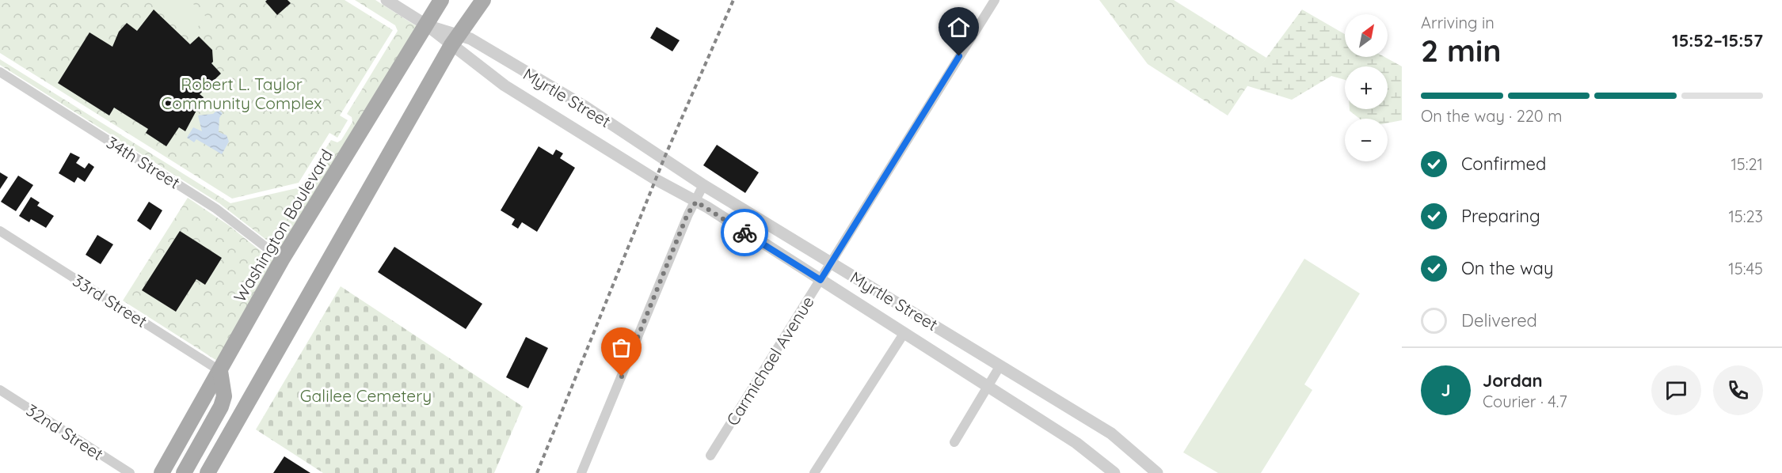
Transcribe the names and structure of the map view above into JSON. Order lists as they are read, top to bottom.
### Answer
{
  "streets": {
    "main road": ["Washington Boulevard"],
    "street": [
      "Myrtle Street",
      "34th Street",
      "33rd Street",
      "Carmichael Avenue",
      "32nd Street"
    ]
  },
  "crossings": [
    ["Myrtle Street", "Washington Boulevard"],
    ["Myrtle Street", "Carmichael Avenue"],
    ["34th Street", "Washington Boulevard"],
    ["Washington Boulevard", "33rd Street"]
  ],
  "parks": ["Robert L. Taylor Community Complex", "Galilee Cemetery"],
  "north": "top right",
  "page": {
    "heading": ["2 min", "Arriving in", "15:52–15:57"],
    "panel": ["Jordan", "Courier · 4.7"],
    "map_buttons": ["+", "−"],
    "bar": "On the way · 220 m",
    "list": [
      ["Confirmed", "15:21"],
      ["Preparing", "15:23"],
      ["On the way", "15:45"],
      "Delivered"
    ],
    "round": "J"
  }
}
